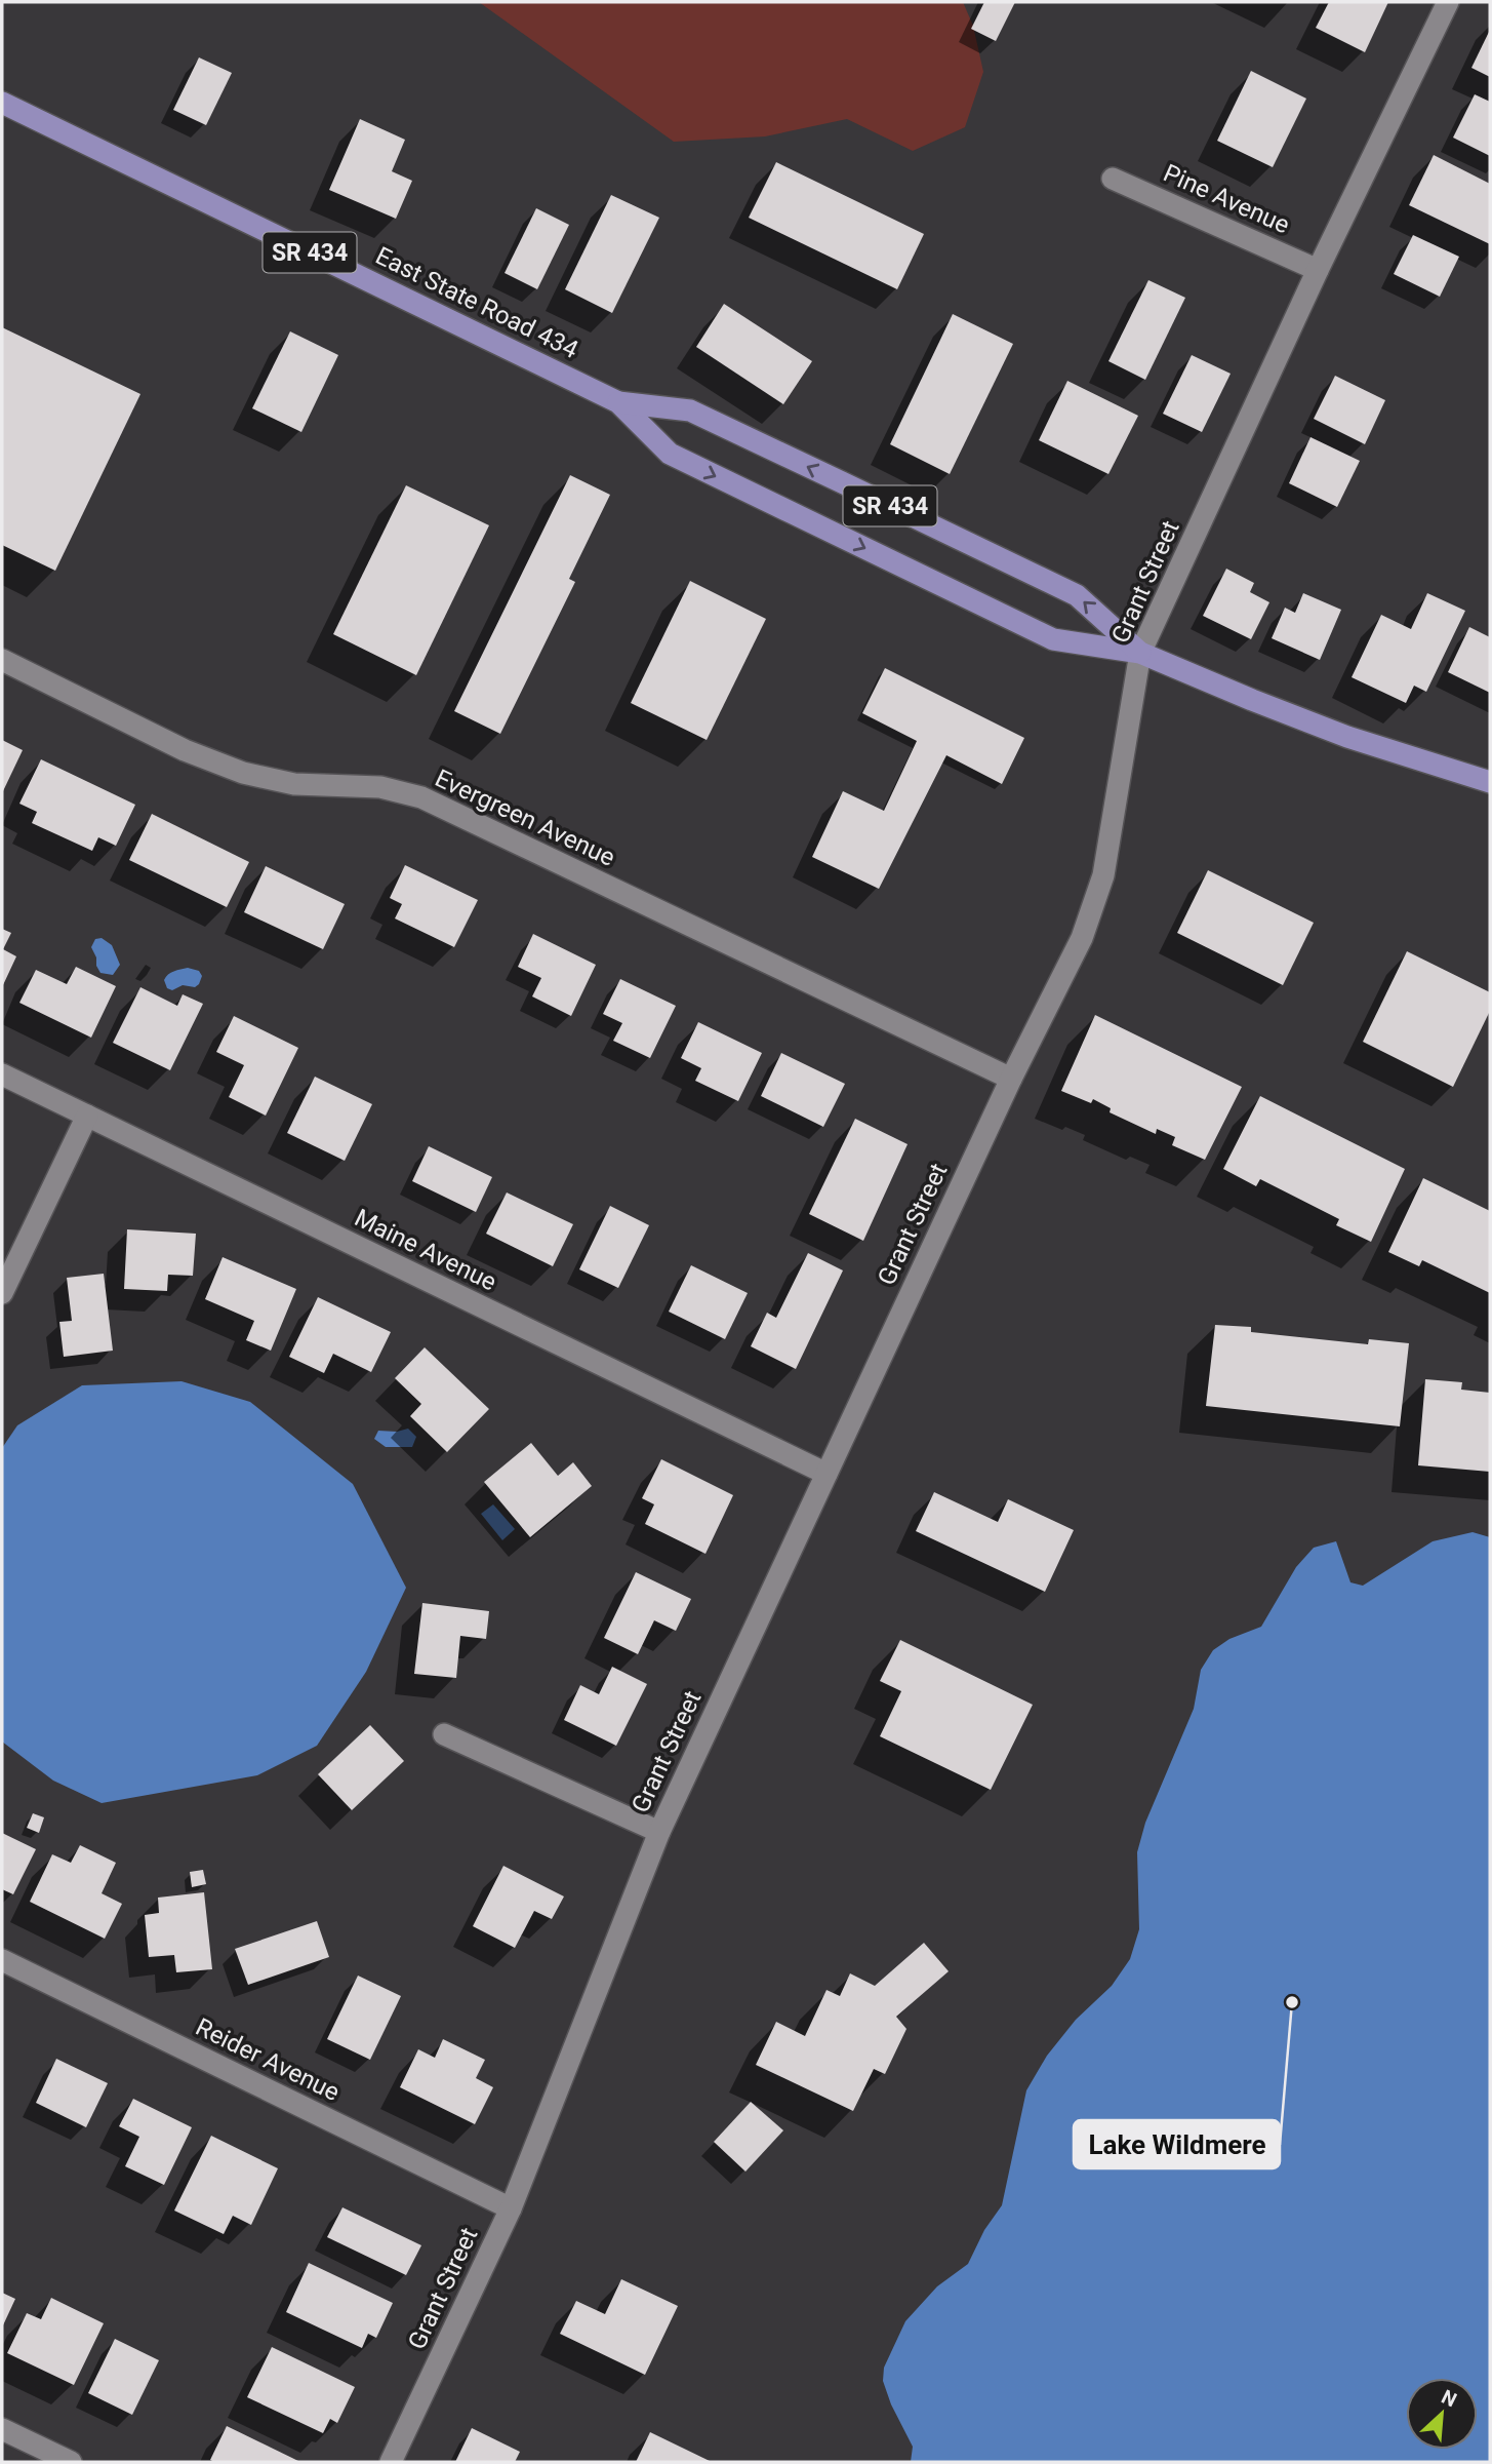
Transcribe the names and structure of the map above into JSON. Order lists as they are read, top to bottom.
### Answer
{
  "streets": {
    "main road": ["SR 434", "East State Road 434"],
    "street": [
      "Pine Avenue",
      "Grant Street",
      "Evergreen Avenue",
      "Maine Avenue",
      "Reider Avenue"
    ]
  },
  "crossings": [
    ["Pine Avenue", "Grant Street"],
    ["SR 434", "East State Road 434"],
    ["SR 434", "Grant Street"],
    ["Grant Street", "Evergreen Avenue"],
    ["Grant Street", "Maine Avenue"],
    ["Grant Street", "Reider Avenue"]
  ],
  "places": ["Lake Wildmere"],
  "north": "top right"
}
